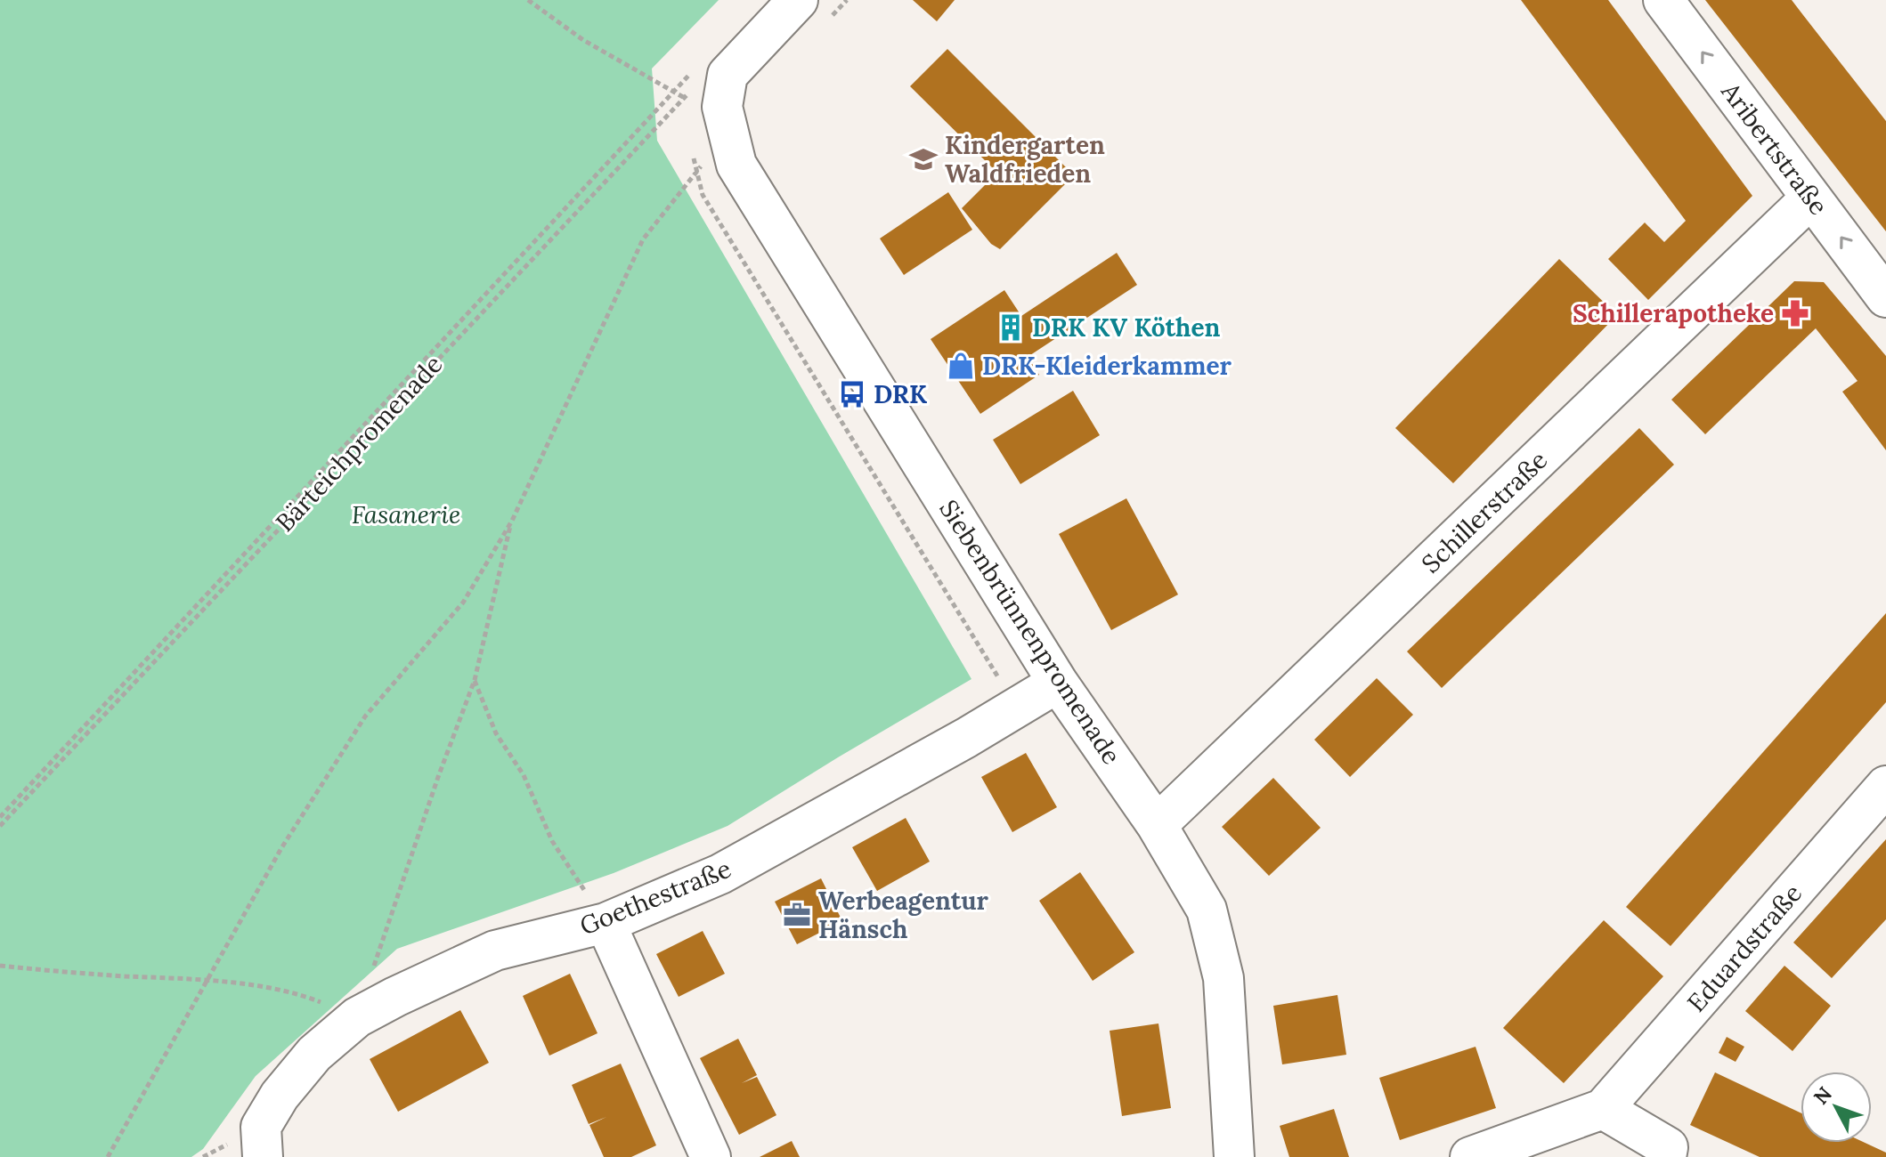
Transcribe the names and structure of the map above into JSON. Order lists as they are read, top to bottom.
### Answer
{
  "streets": {
    "street": [
      "Aribertstraße",
      "Schillerstraße",
      "Siebenbrünnenpromenade",
      "Goethestraße",
      "Eduardstraße"
    ],
    "path": ["Bärteichpromenade"]
  },
  "crossings": [
    ["Aribertstraße", "Schillerstraße"],
    ["Schillerstraße", "Siebenbrünnenpromenade"],
    ["Siebenbrünnenpromenade", "Goethestraße"]
  ],
  "one_way": ["Aribertstraße"],
  "parks": ["Fasanerie"],
  "places": {
    "school or university": ["Kindergarten Waldfrieden"],
    "pharmacy": ["Schillerapotheke"],
    "building": ["DRK KV Köthen"],
    "shop": ["DRK-Kleiderkammer"],
    "bus stop": ["DRK"],
    "office": ["Werbeagentur Hänsch"]
  },
  "north": "top left"
}
